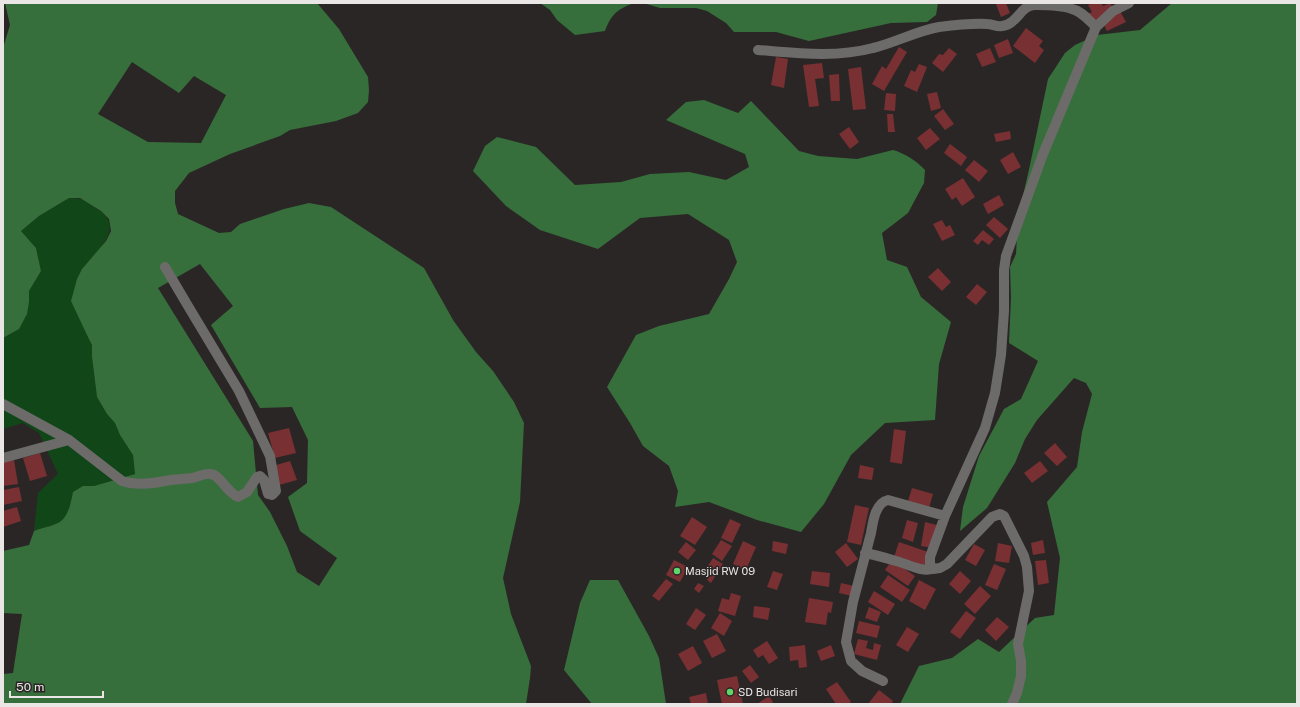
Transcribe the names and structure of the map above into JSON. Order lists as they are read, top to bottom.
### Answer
{
  "places": ["Masjid RW 09", "SD Budisari"],
  "scale_bar": "50 m"
}
